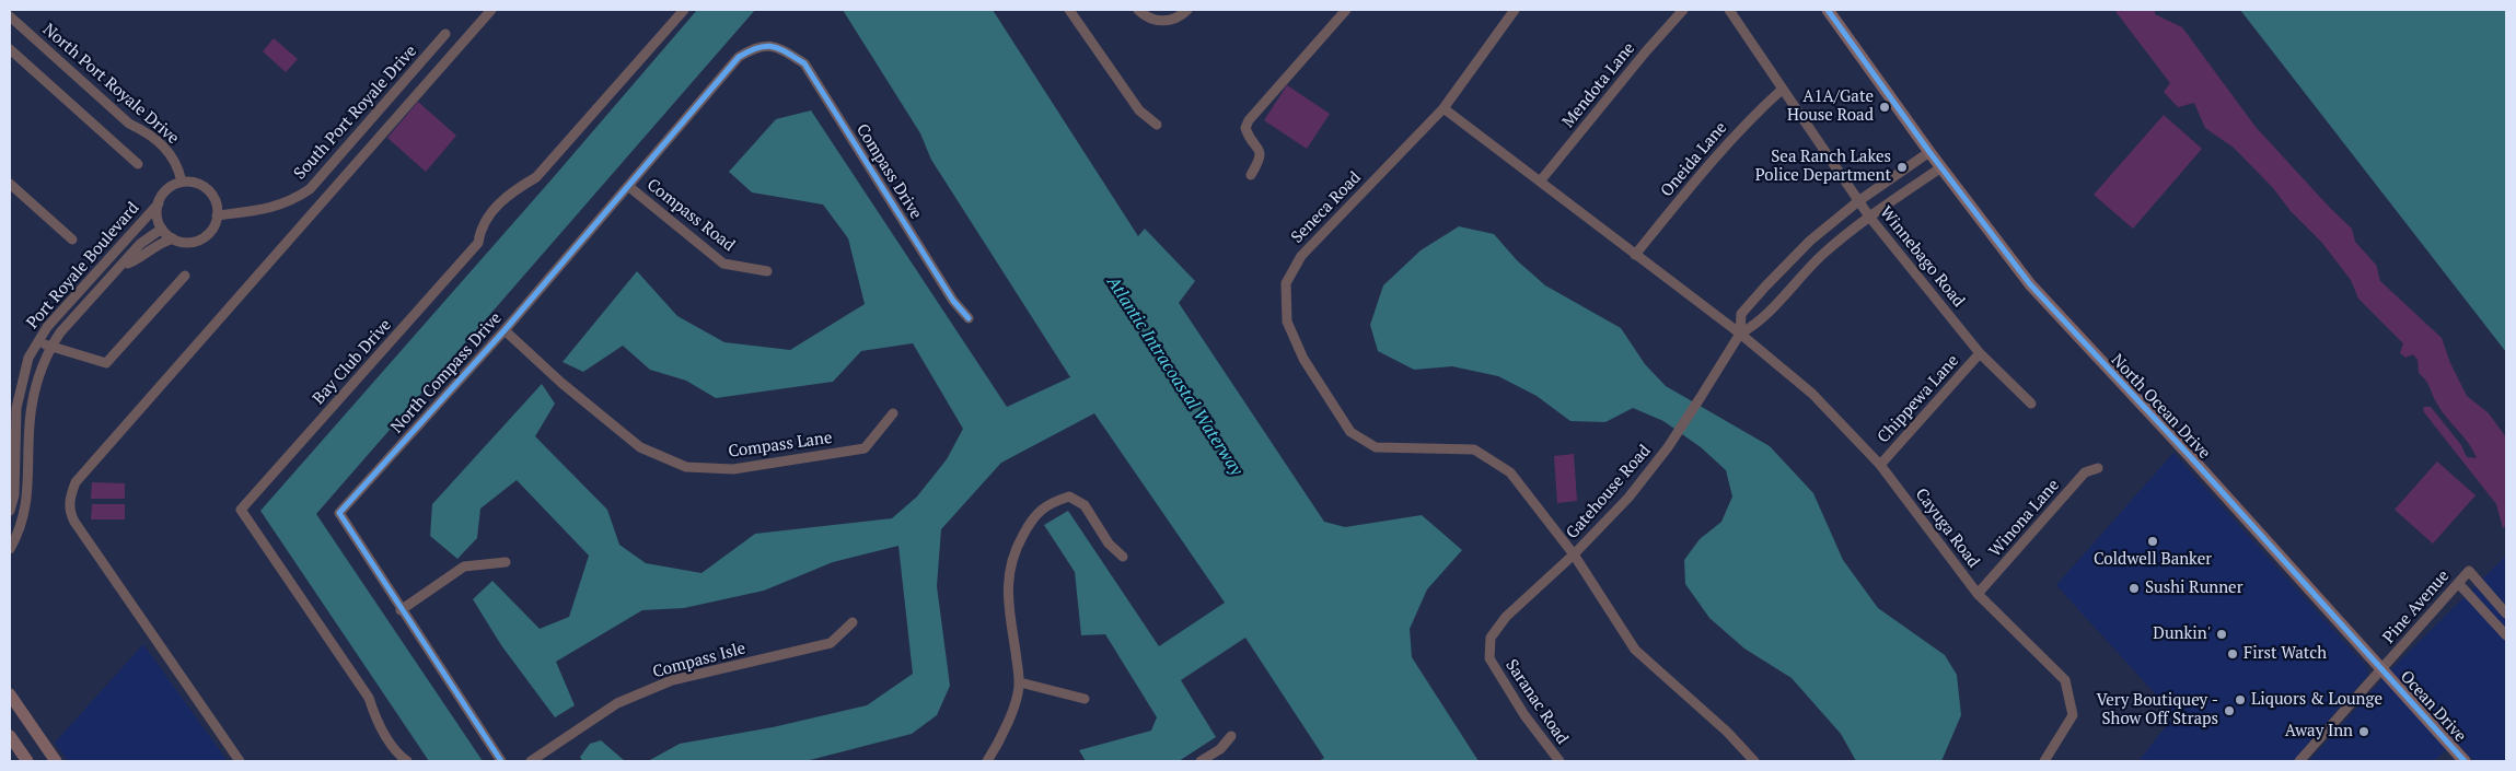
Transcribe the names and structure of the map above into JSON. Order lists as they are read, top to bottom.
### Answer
{
  "streets": {
    "main road": ["North Ocean Drive", "Ocean Drive"],
    "street": [
      "North Port Royale Drive",
      "Mendota Lane",
      "South Port Royale Drive",
      "Oneida Lane",
      "Compass Drive",
      "Seneca Road",
      "Compass Road",
      "Winnebago Road",
      "Port Royale Boulevard",
      "Bay Club Drive",
      "North Compass Drive",
      "Chippewa Lane",
      "Compass Lane",
      "Gatehouse Road",
      "Winona Lane",
      "Cayuga Road",
      "Pine Avenue",
      "Compass Isle",
      "Saranac Road"
    ]
  },
  "crossings": [
    ["North Port Royale Drive", "South Port Royale Drive"],
    ["North Port Royale Drive", "Port Royale Boulevard"],
    ["South Port Royale Drive", "Port Royale Boulevard"],
    ["Oneida Lane", "Winnebago Road"],
    ["Compass Drive", "North Compass Drive"],
    ["Seneca Road", "Gatehouse Road"],
    ["Compass Road", "North Compass Drive"],
    ["Winnebago Road", "Chippewa Lane"],
    ["Winnebago Road", "Gatehouse Road"],
    ["North Compass Drive", "Compass Lane"],
    ["Chippewa Lane", "Cayuga Road"],
    ["North Ocean Drive", "Gatehouse Road"],
    ["North Ocean Drive", "Pine Avenue"],
    ["North Ocean Drive", "Ocean Drive"],
    ["Gatehouse Road", "Cayuga Road"],
    ["Gatehouse Road", "Saranac Road"],
    ["Winona Lane", "Cayuga Road"],
    ["Pine Avenue", "Ocean Drive"]
  ],
  "water": ["Atlantic Intracoastal Waterway"],
  "places": [
    "A1A/Gate House Road",
    "Sea Ranch Lakes Police Department",
    "Coldwell Banker",
    "Sushi Runner",
    "Dunkin'",
    "First Watch",
    "Liquors & Lounge",
    "Very Boutiquey - Show Off Straps",
    "Away Inn"
  ]
}
